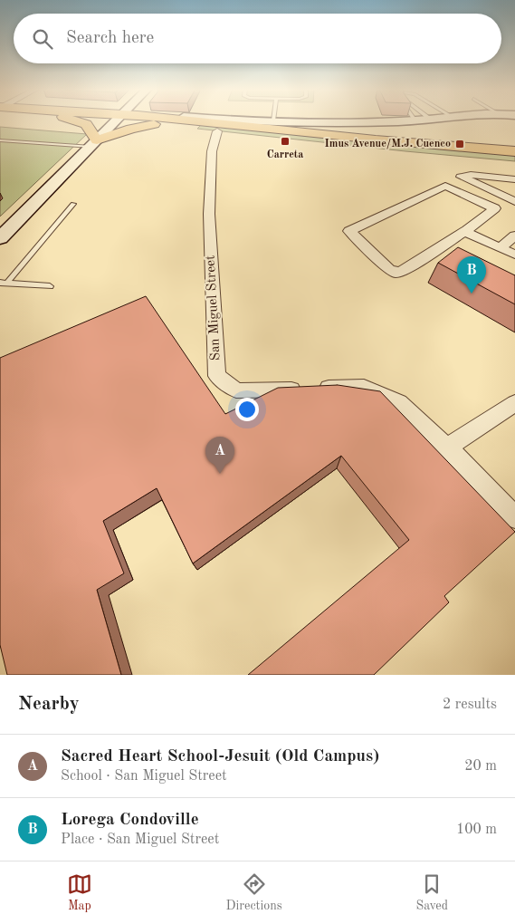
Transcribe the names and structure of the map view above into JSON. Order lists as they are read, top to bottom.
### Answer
{
  "streets": {
    "street": ["San Miguel Street"]
  },
  "places": {
    "transit": ["Carreta", "Imus Avenue/M.J. Cuenco"]
  },
  "page": {
    "search": "Search here",
    "pins": ["B", "A"],
    "heading": ["Nearby", "2 results"],
    "list": [
      {
        "mark": "A",
        "name": "Sacred Heart School-Jesuit (Old Campus)",
        "note": "School · San Miguel Street",
        "value": "20 m"
      },
      {
        "mark": "B",
        "name": "Lorega Condoville",
        "note": "Place · San Miguel Street",
        "value": "100 m"
      }
    ],
    "nav": ["Map", "Directions", "Saved"]
  }
}
